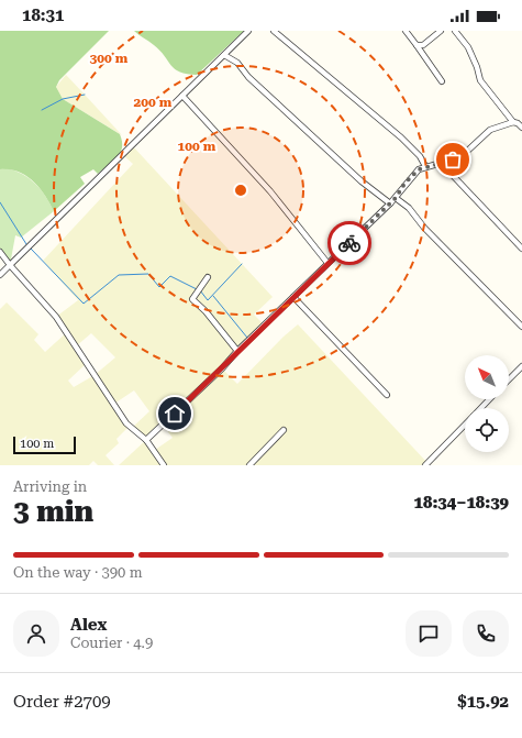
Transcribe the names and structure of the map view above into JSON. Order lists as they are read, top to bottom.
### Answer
{
  "scale_bar": "100 m",
  "north": "top left",
  "page": {
    "status": "18:31",
    "scale": "100 m",
    "heading": ["3 min", "Arriving in", "18:34–18:39"],
    "panel": [
      "Alex",
      "Courier · 4.9",
      "Order #2709",
      "$15.92"
    ],
    "bar": "On the way · 390 m"
  },
  "rings": ["300 m", "200 m", "100 m"]
}
